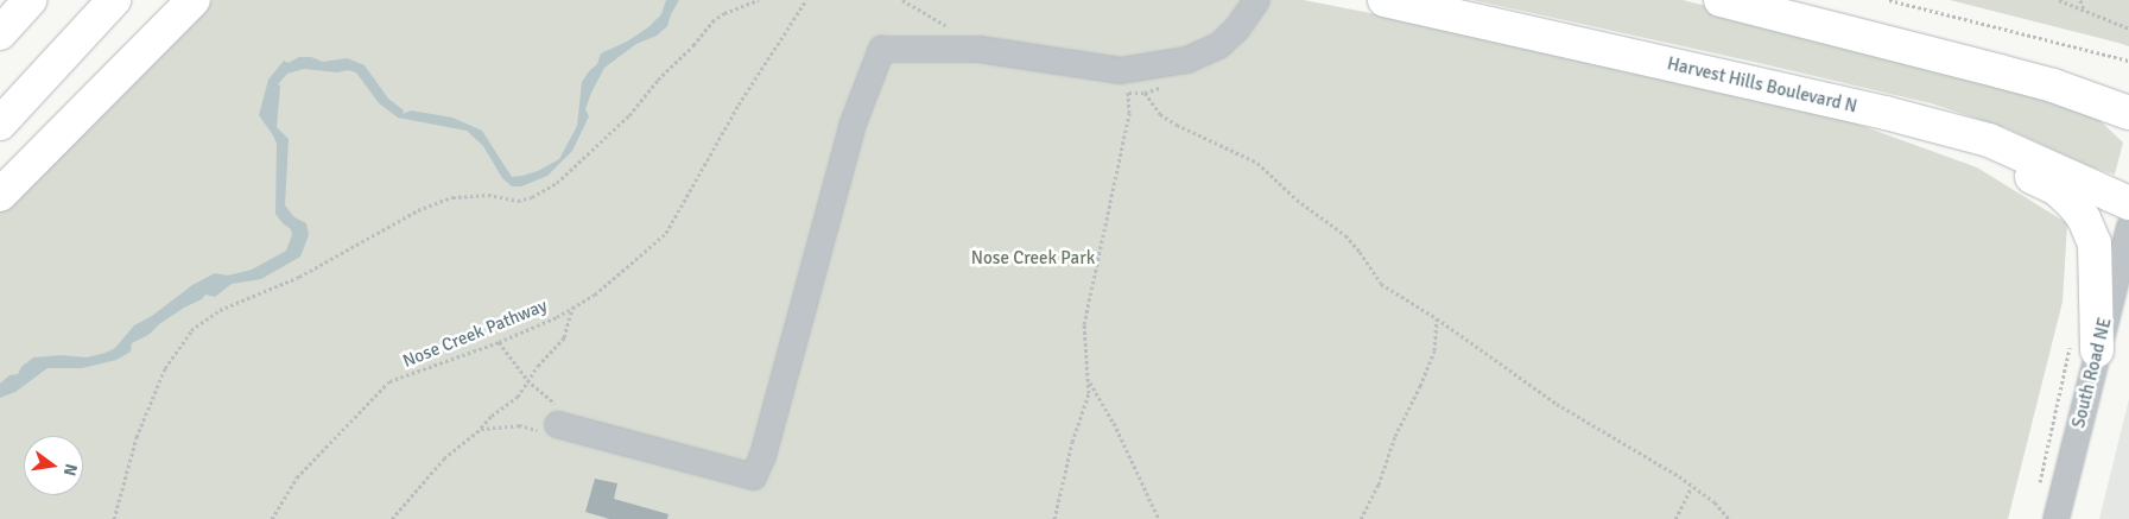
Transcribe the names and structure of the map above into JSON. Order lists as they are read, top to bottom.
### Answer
{
  "streets": {
    "main road": ["Harvest Hills Boulevard N"],
    "street": ["South Road NE"],
    "path": ["Nose Creek Pathway"]
  },
  "parks": ["Nose Creek Park"],
  "north": "right"
}
